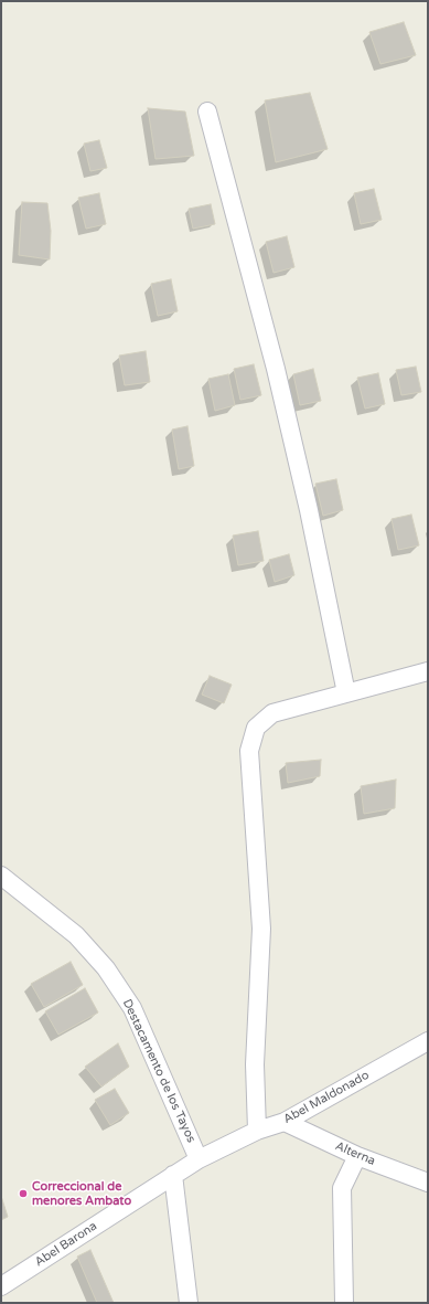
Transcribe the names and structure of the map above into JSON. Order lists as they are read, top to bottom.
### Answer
{
  "streets": {
    "street": [
      "Destacamento de los Tayos",
      "Abel Maldonado",
      "Alterna",
      "Abel Barona"
    ]
  },
  "crossings": [
    ["Destacamento de los Tayos", "Abel Maldonado"],
    ["Destacamento de los Tayos", "Abel Barona"],
    ["Abel Maldonado", "Alterna"],
    ["Abel Maldonado", "Abel Barona"]
  ],
  "places": ["Correccional de menores Ambato"]
}
